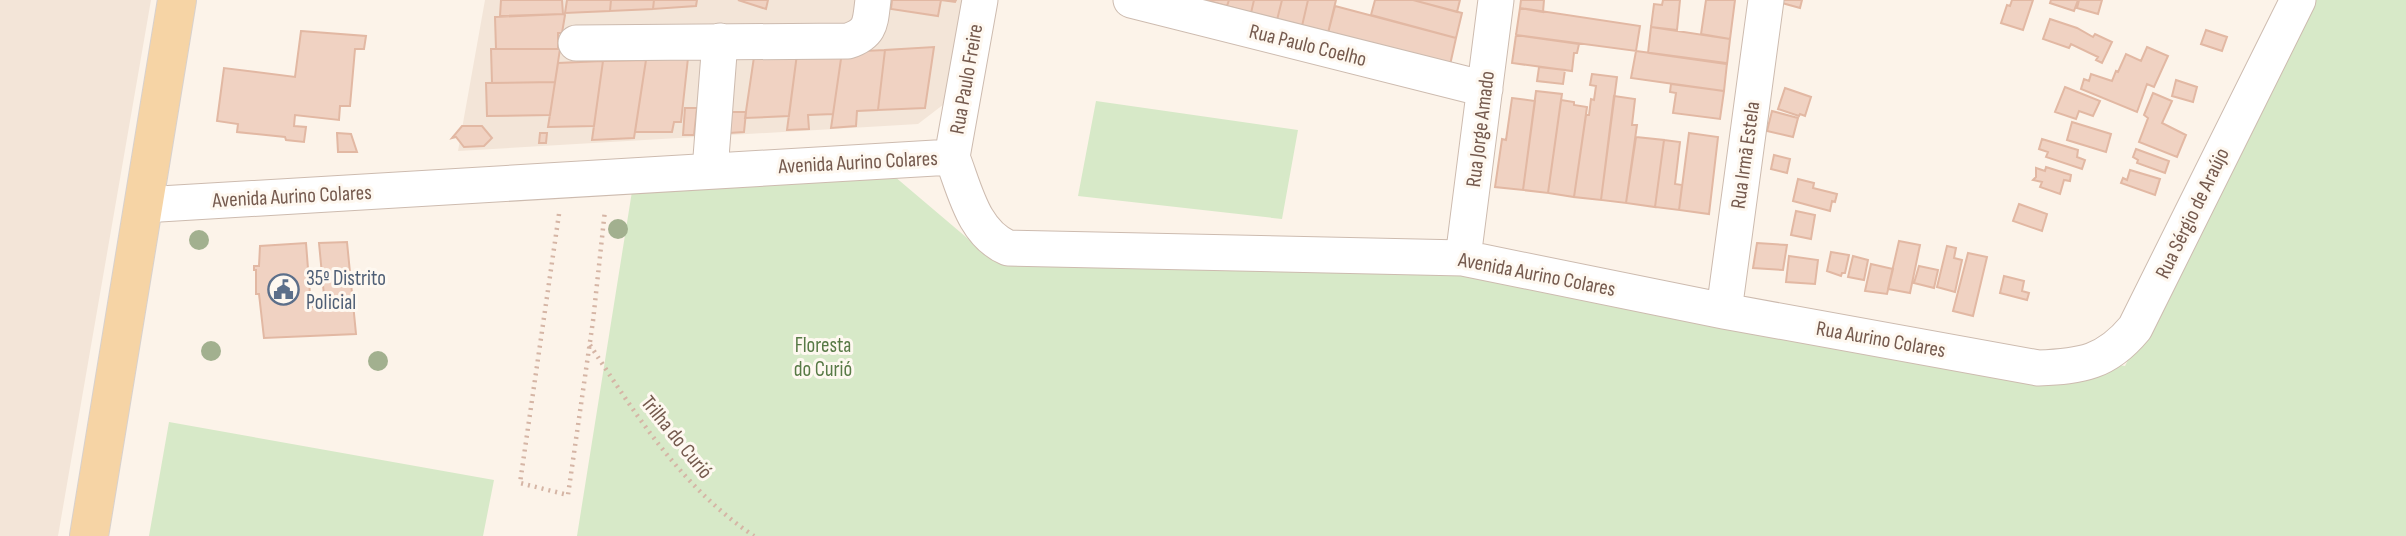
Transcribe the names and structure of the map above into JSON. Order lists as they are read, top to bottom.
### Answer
{
  "streets": {
    "street": [
      "Rua Paulo Coelho",
      "Rua Paulo Freire",
      "Rua Jorge Amado",
      "Rua Irmã Estela",
      "Avenida Aurino Colares",
      "Rua Sérgio de Araújo",
      "Rua Aurino Colares"
    ],
    "path": ["Trilha do Curió"]
  },
  "crossings": [
    ["Rua Paulo Coelho", "Rua Jorge Amado"],
    ["Rua Paulo Freire", "Avenida Aurino Colares"],
    ["Rua Jorge Amado", "Avenida Aurino Colares"],
    ["Rua Irmã Estela", "Avenida Aurino Colares"],
    ["Rua Irmã Estela", "Rua Aurino Colares"],
    ["Avenida Aurino Colares", "Rua Aurino Colares"],
    ["Rua Sérgio de Araújo", "Rua Aurino Colares"]
  ],
  "parks": ["Floresta do Curió"],
  "places": {
    "public building": ["35º Distrito Policial"]
  }
}
